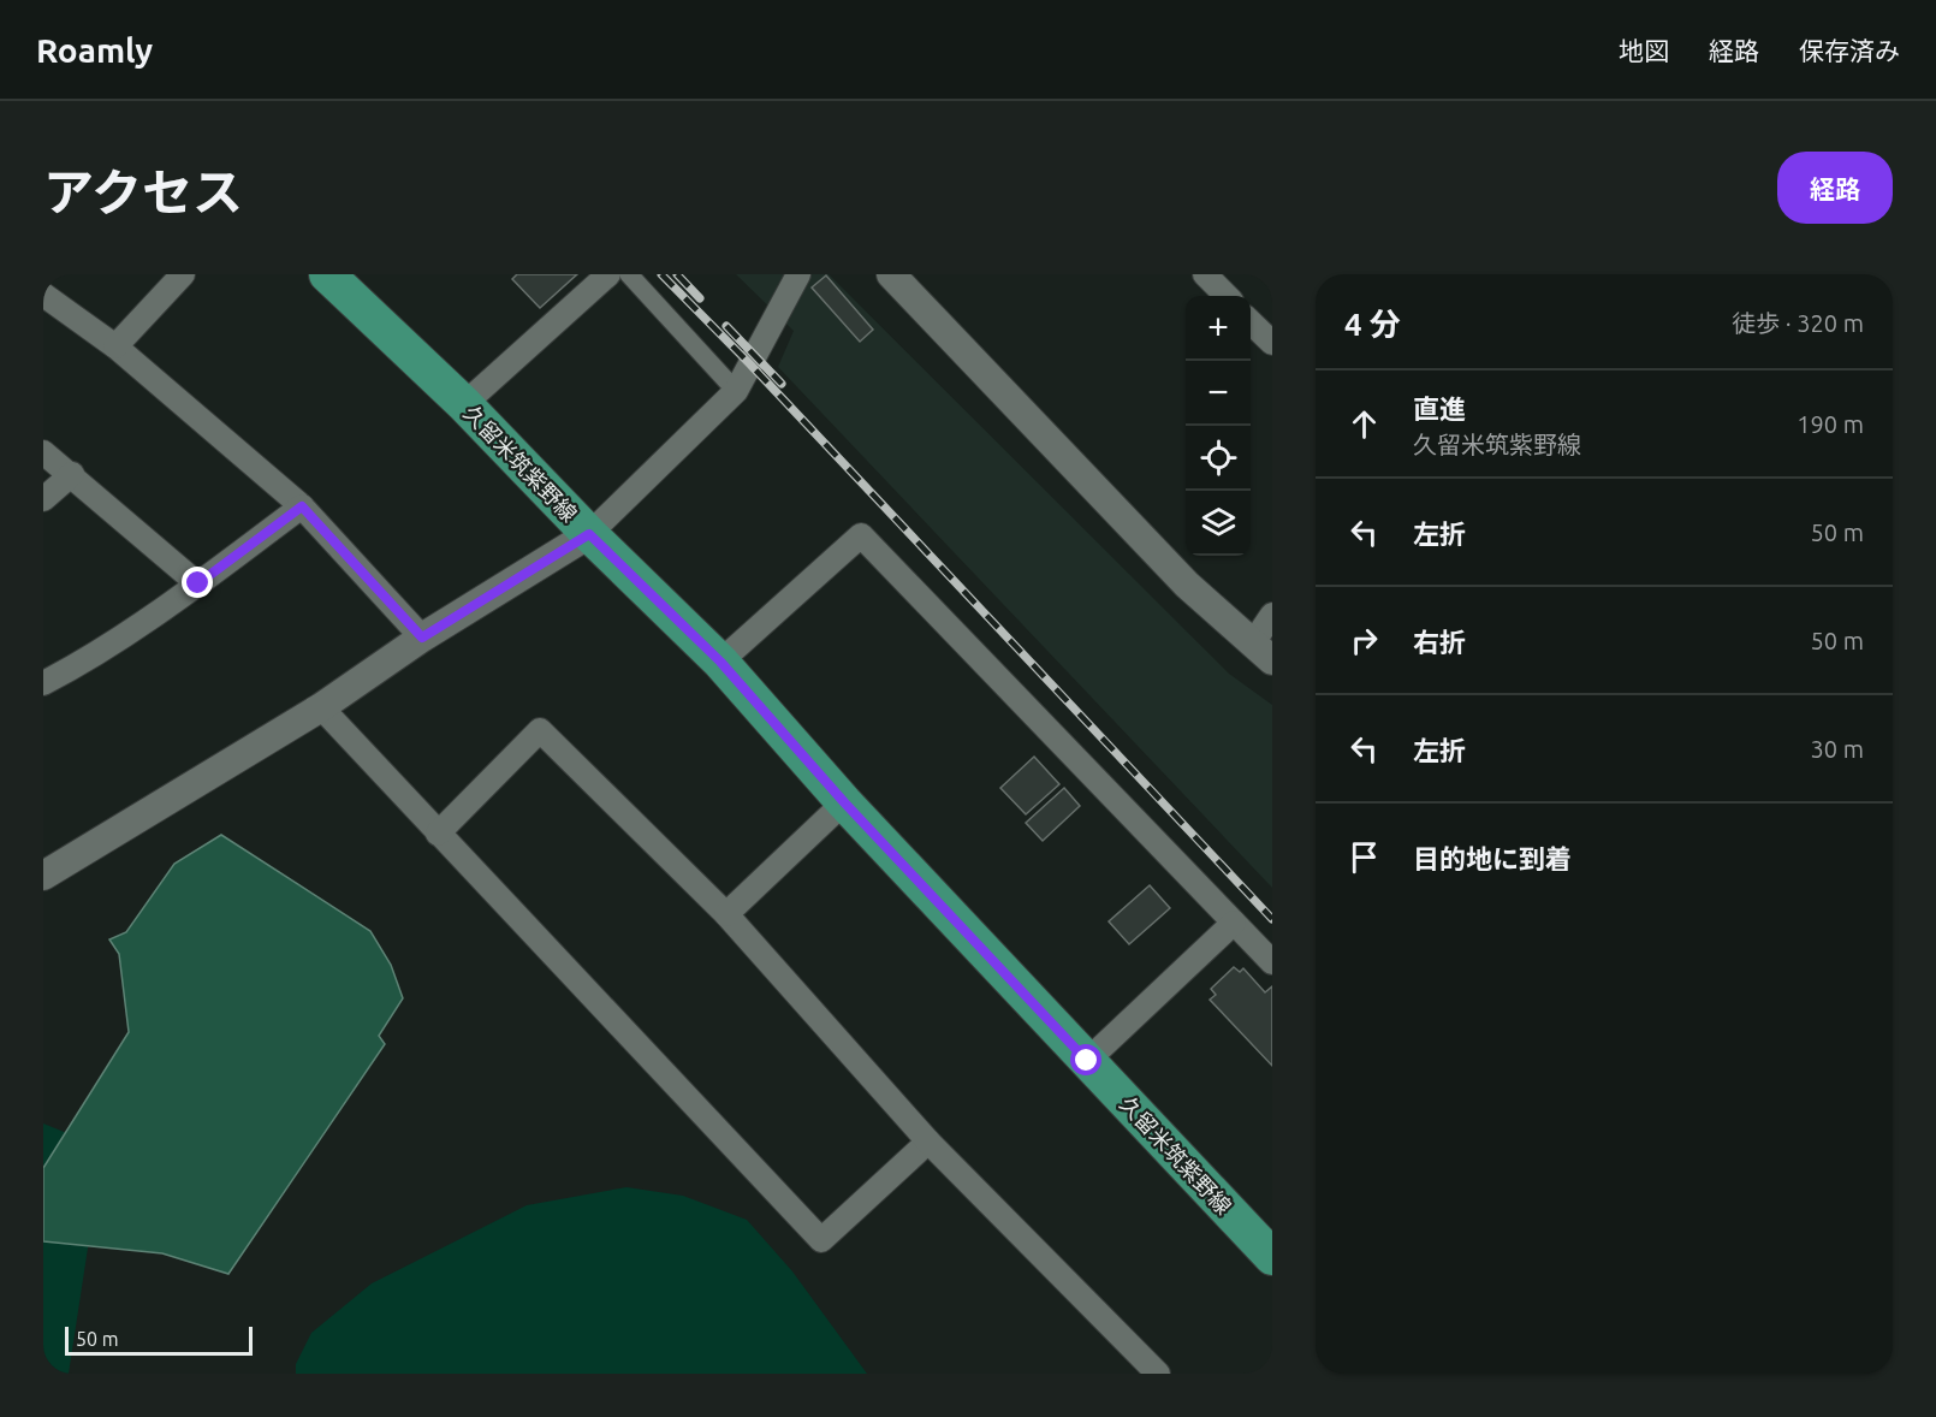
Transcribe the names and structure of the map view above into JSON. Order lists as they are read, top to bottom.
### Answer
{
  "streets": {
    "main road": ["久留米筑紫野線"]
  },
  "scale_bar": "50 m",
  "page": {
    "header": "Roamly",
    "nav": ["地図", "経路", "保存済み"],
    "title": "アクセス",
    "buttons": "経路",
    "heading": ["4 分", "徒歩 · 320 m"],
    "map_buttons": ["+", "−"],
    "list": [
      ["直進", "久留米筑紫野線", "190 m"],
      ["左折", "50 m"],
      ["右折", "50 m"],
      ["左折", "30 m"],
      "目的地に到着"
    ],
    "scale": "50 m"
  }
}
